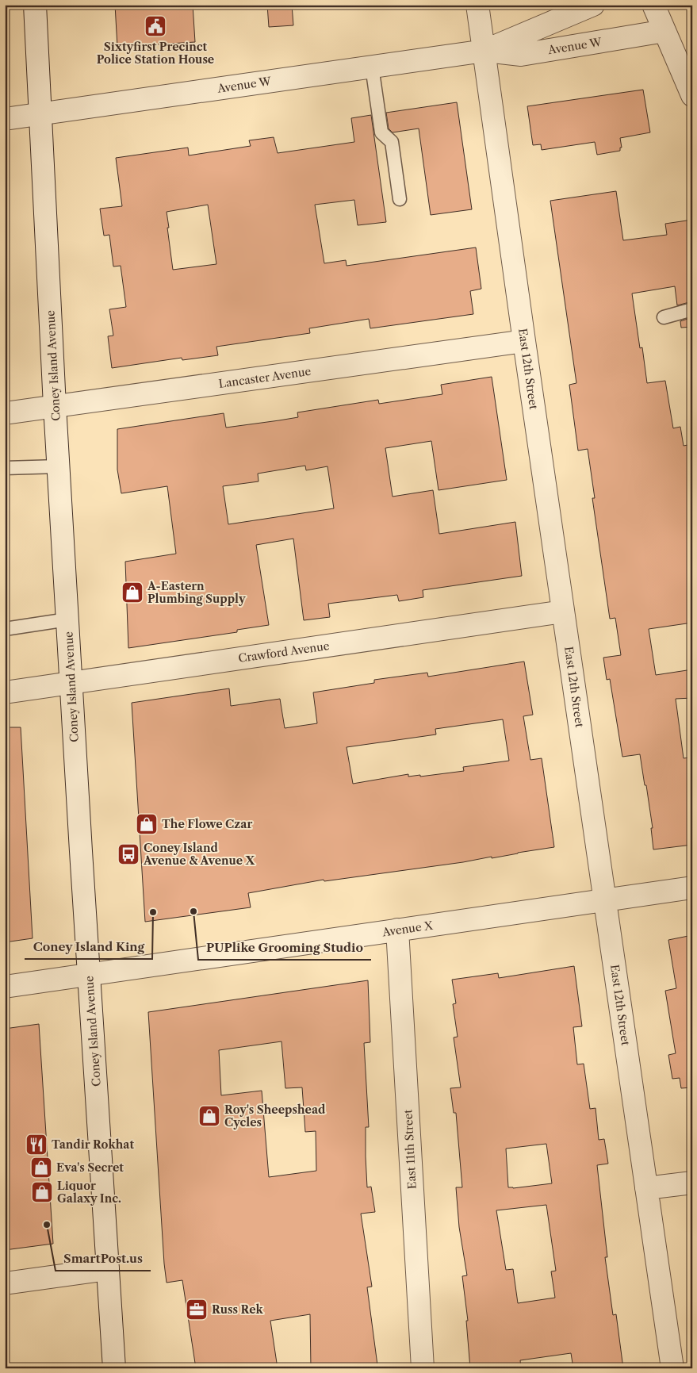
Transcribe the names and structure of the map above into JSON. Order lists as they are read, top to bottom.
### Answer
{
  "streets": {
    "street": [
      "Avenue W",
      "Coney Island Avenue",
      "East 12th Street",
      "Lancaster Avenue",
      "Crawford Avenue",
      "Avenue X",
      "East 11th Street"
    ]
  },
  "crossings": [
    ["Avenue W", "Coney Island Avenue"],
    ["Avenue W", "East 12th Street"],
    ["Coney Island Avenue", "Lancaster Avenue"],
    ["Coney Island Avenue", "Crawford Avenue"],
    ["Coney Island Avenue", "Avenue X"],
    ["East 12th Street", "Lancaster Avenue"],
    ["East 12th Street", "Crawford Avenue"],
    ["East 12th Street", "Avenue X"],
    ["Avenue X", "East 11th Street"]
  ],
  "places": {
    "public building": ["Sixtyfirst Precinct Police Station House"],
    "shop": [
      "A-Eastern Plumbing Supply",
      "The Flowe Czar",
      "Roy's Sheepshead Cycles",
      "Eva's Secret",
      "Liquor Galaxy Inc."
    ],
    "bus stop": ["Coney Island Avenue & Avenue X"],
    "other": ["PUPlike Grooming Studio", "Coney Island King", "SmartPost.us"],
    "restaurant": ["Tandir Rokhat"],
    "office": ["Russ Rek"]
  }
}
